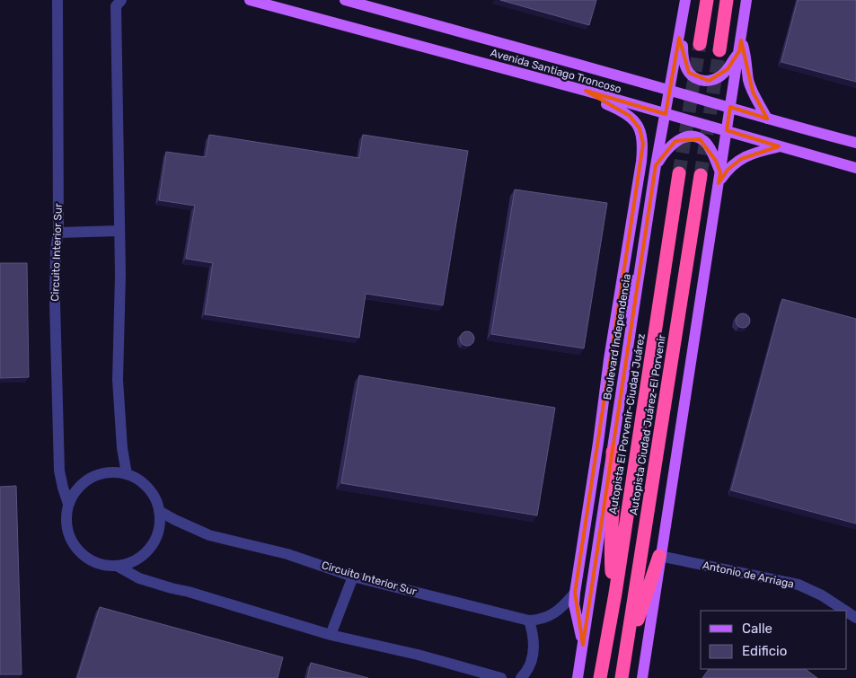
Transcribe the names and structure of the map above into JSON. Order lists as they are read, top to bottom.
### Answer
{
  "streets": {
    "highway": ["Autopista El Porvenir-Ciudad Juárez", "Autopista Ciudad Juárez-El Porvenir"],
    "main road": ["Avenida Santiago Troncoso", "Boulevard Independencia"],
    "street": ["Circuito Interior Sur", "Antonio de Arriaga"]
  },
  "crossings": [
    ["Avenida Santiago Troncoso", "Boulevard Independencia"]
  ],
  "legend": ["Calle", "Edificio"]
}
